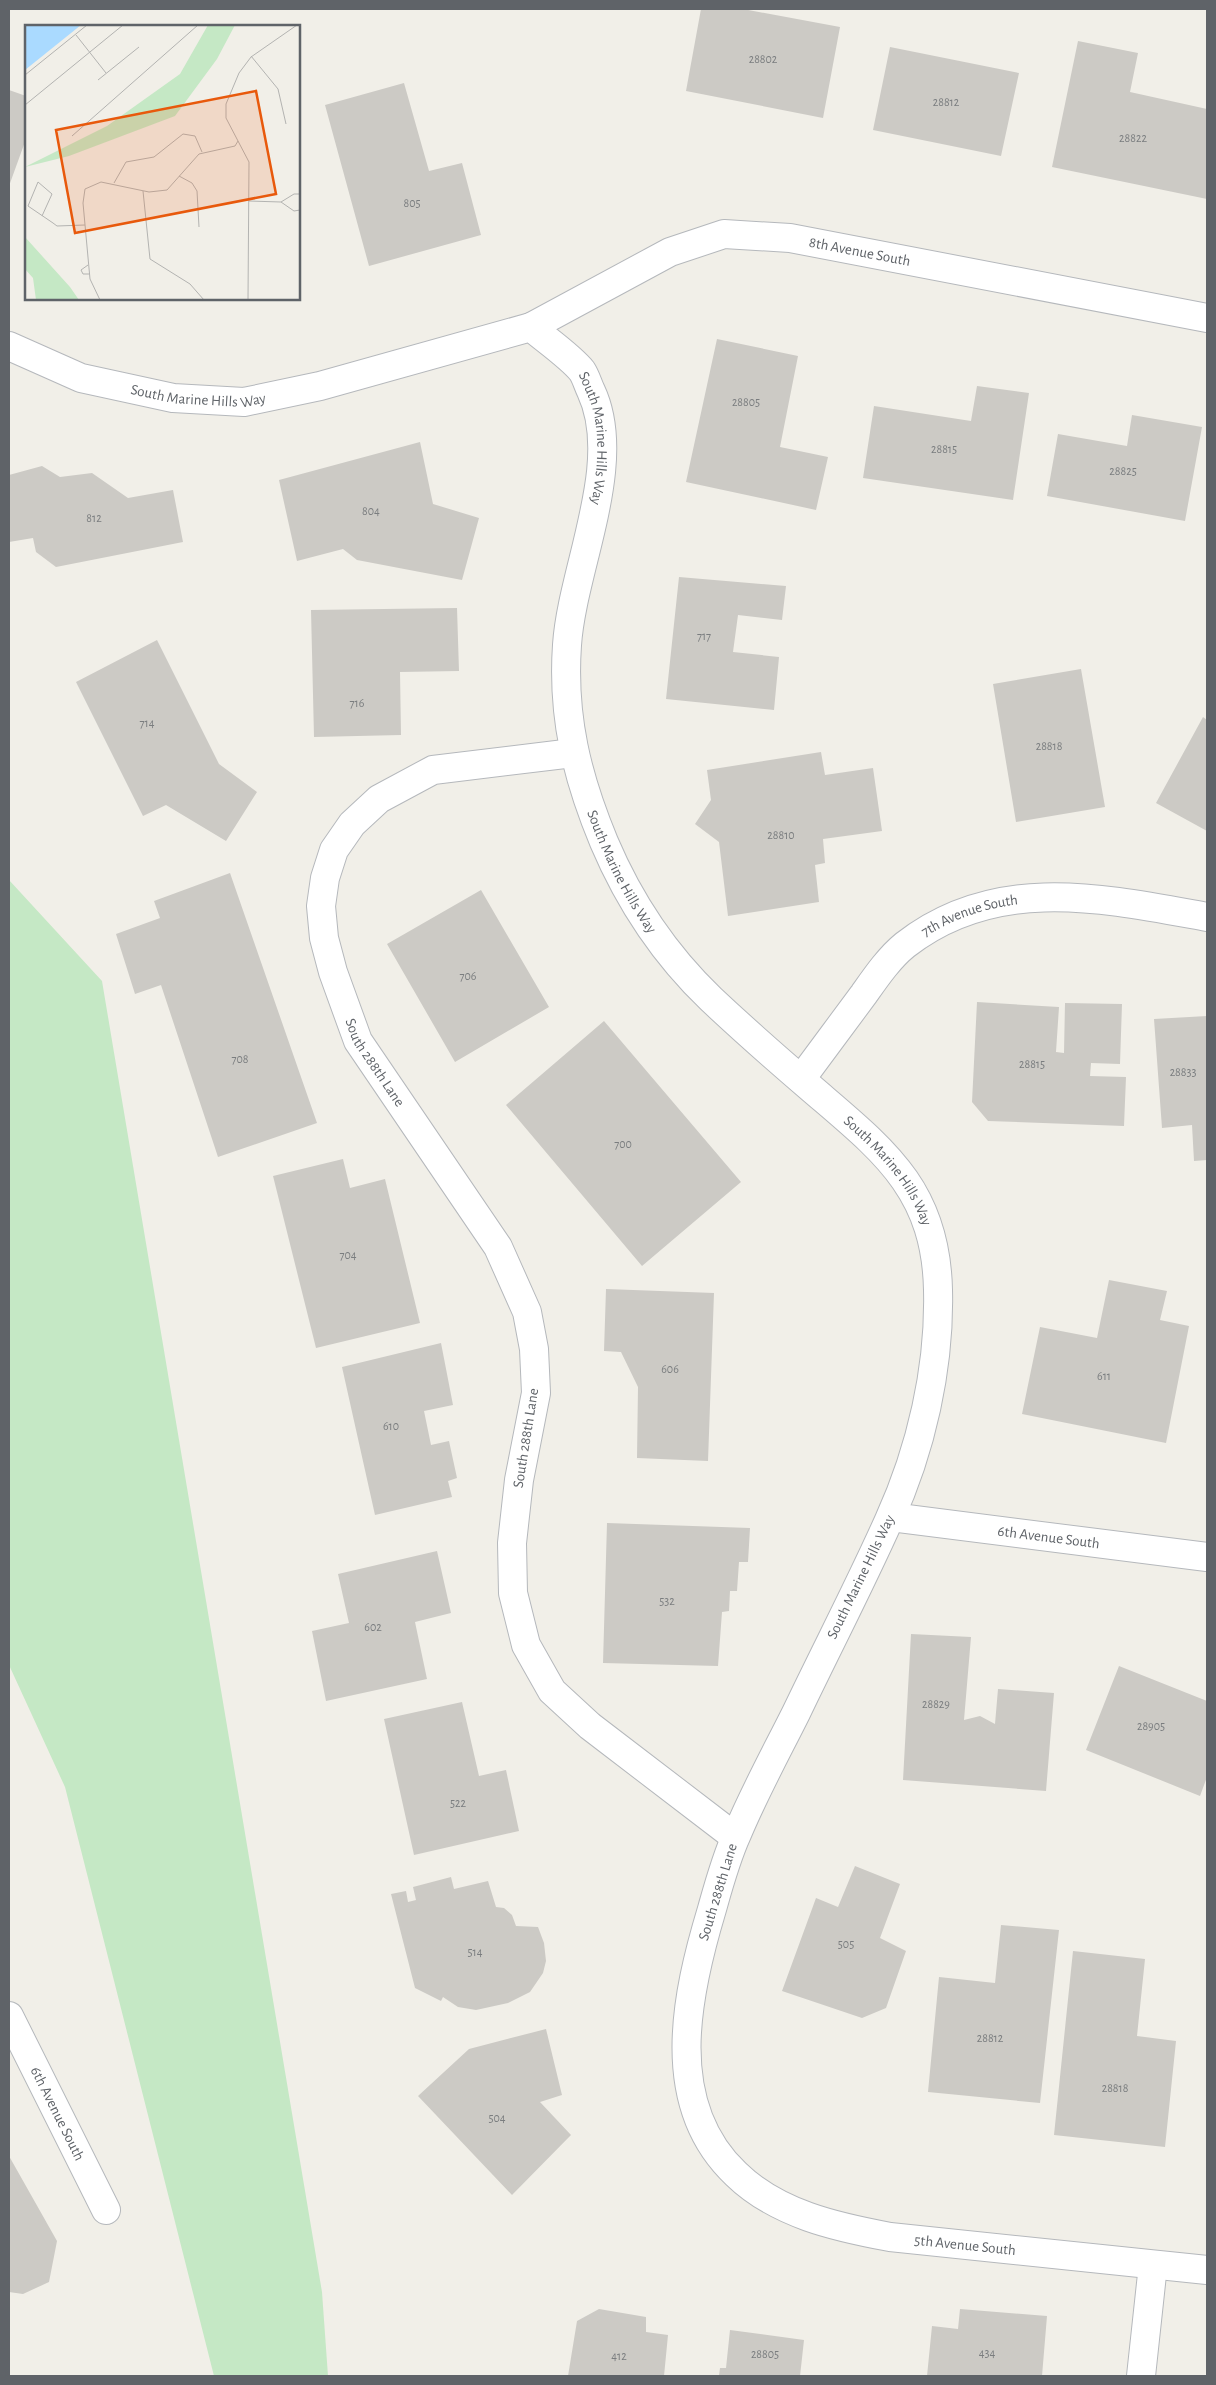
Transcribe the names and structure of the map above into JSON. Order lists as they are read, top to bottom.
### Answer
{
  "streets": {
    "street": [
      "8th Avenue South",
      "South Marine Hills Way",
      "7th Avenue South",
      "South 288th Lane",
      "6th Avenue South",
      "5th Avenue South"
    ]
  },
  "crossings": [
    ["8th Avenue South", "South Marine Hills Way"],
    ["South Marine Hills Way", "7th Avenue South"],
    ["South Marine Hills Way", "South 288th Lane"],
    ["South Marine Hills Way", "6th Avenue South"],
    ["South 288th Lane", "5th Avenue South"]
  ],
  "house_numbers": [
    "28802",
    "28812",
    "28822",
    "805",
    "28805",
    "28815",
    "28825",
    "804",
    "812",
    "717",
    "716",
    "714",
    "28818",
    "28810",
    "706",
    "708",
    "28815",
    "28833",
    "700",
    "704",
    "606",
    "611",
    "610",
    "532",
    "602",
    "28829",
    "28905",
    "522",
    "505",
    "514",
    "28812",
    "28818",
    "504",
    "434",
    "28805",
    "412"
  ]
}
